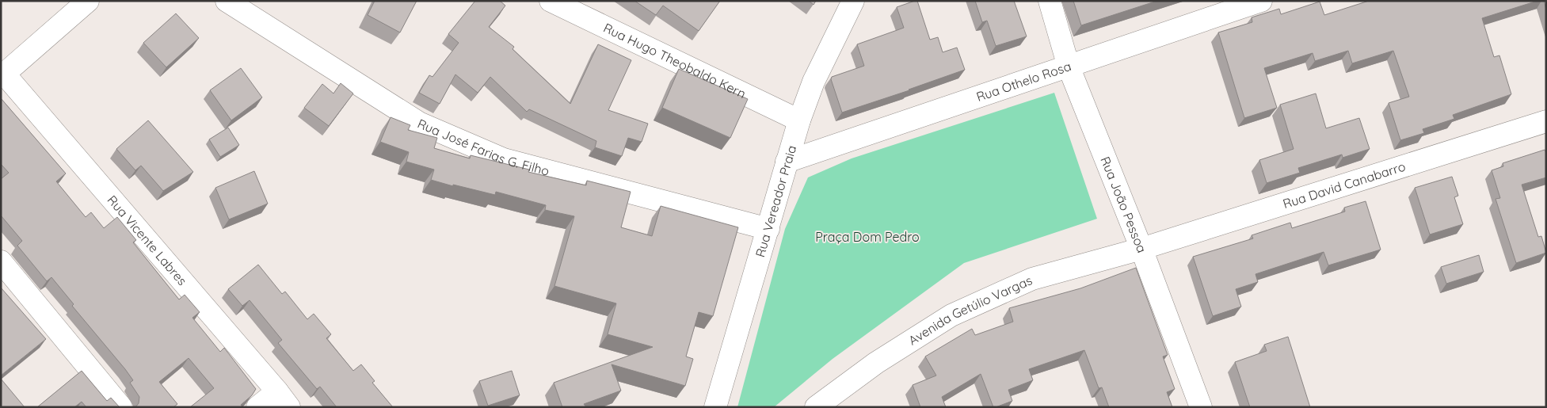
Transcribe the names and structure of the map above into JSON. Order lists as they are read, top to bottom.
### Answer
{
  "streets": {
    "street": [
      "Rua Hugo Theobaldo Kern",
      "Rua Othelo Rosa",
      "Rua José Farias G. Filho",
      "Rua David Canabarro",
      "Rua Vereador Praia",
      "Rua João Pessoa",
      "Rua Vicente Labres",
      "Avenida Getúlio Vargas"
    ]
  },
  "crossings": [
    ["Rua Hugo Theobaldo Kern", "Rua Vereador Praia"],
    ["Rua Othelo Rosa", "Rua Vereador Praia"],
    ["Rua Othelo Rosa", "Rua João Pessoa"],
    ["Rua José Farias G. Filho", "Rua Vereador Praia"],
    ["Rua David Canabarro", "Rua João Pessoa"],
    ["Rua David Canabarro", "Avenida Getúlio Vargas"],
    ["Rua João Pessoa", "Avenida Getúlio Vargas"]
  ],
  "parks": ["Praça Dom Pedro"]
}
